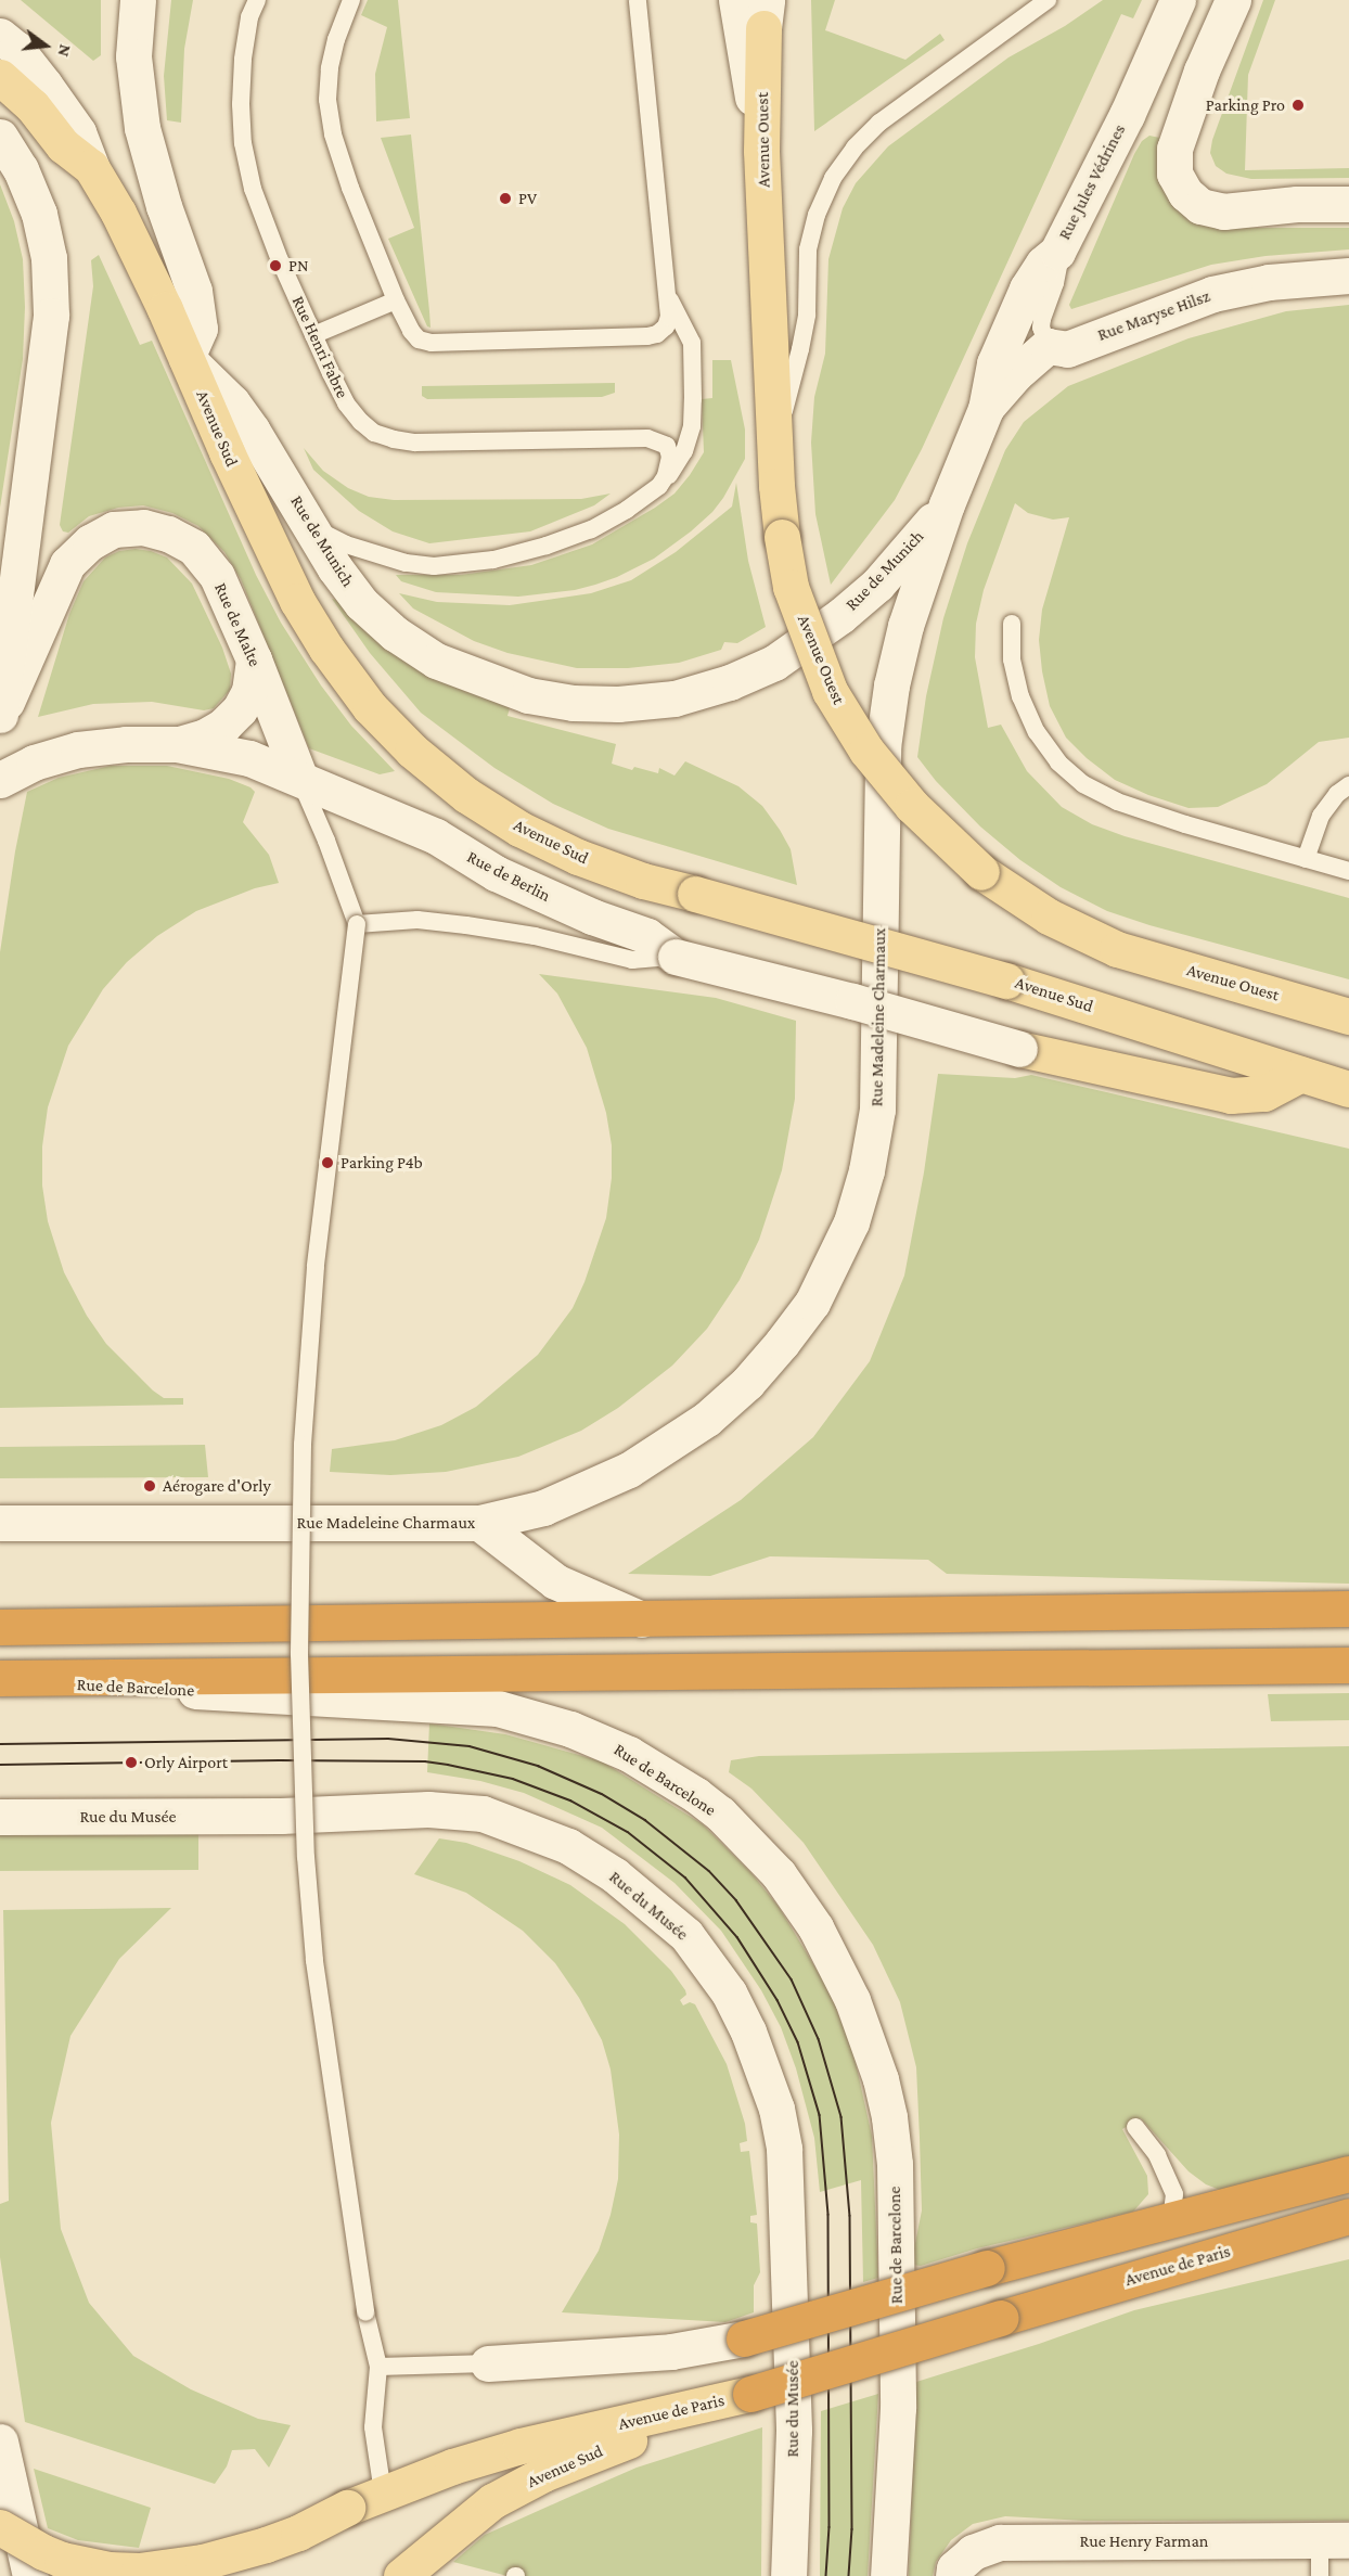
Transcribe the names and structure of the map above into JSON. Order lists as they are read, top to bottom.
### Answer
{
  "streets": {
    "highway": ["Avenue de Paris"],
    "main road": ["Avenue Ouest", "Avenue Sud"],
    "street": [
      "Rue Jules Védrines",
      "Rue Maryse Hilsz",
      "Rue de Munich",
      "Rue de Malte",
      "Rue de Berlin",
      "Rue Madeleine Charmaux",
      "Rue de Barcelone",
      "Rue du Musée",
      "Rue Henry Farman"
    ],
    "lane": ["Rue Henri Fabre"]
  },
  "crossings": [
    ["Rue Jules Védrines", "Rue de Munich"],
    ["Rue Jules Védrines", "Rue Madeleine Charmaux"],
    ["Avenue Sud", "Rue de Munich"],
    ["Avenue Sud", "Avenue de Paris"],
    ["Rue de Munich", "Rue Madeleine Charmaux"],
    ["Rue de Malte", "Rue de Berlin"]
  ],
  "places": [
    "Parking Pro",
    "PV",
    "PN",
    "Parking P4b",
    "Aérogare d'Orly",
    "Orly Airport"
  ],
  "north": "right"
}
